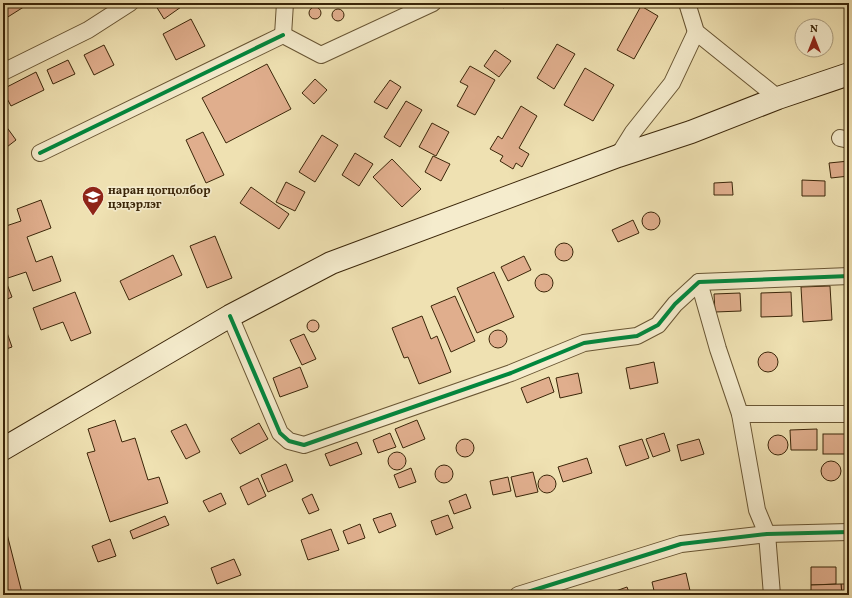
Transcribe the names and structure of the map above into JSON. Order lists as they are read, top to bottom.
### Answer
{
  "places": {
    "school or university": ["наран цогцолбор цэцэрлэг"]
  },
  "north": "top"
}
